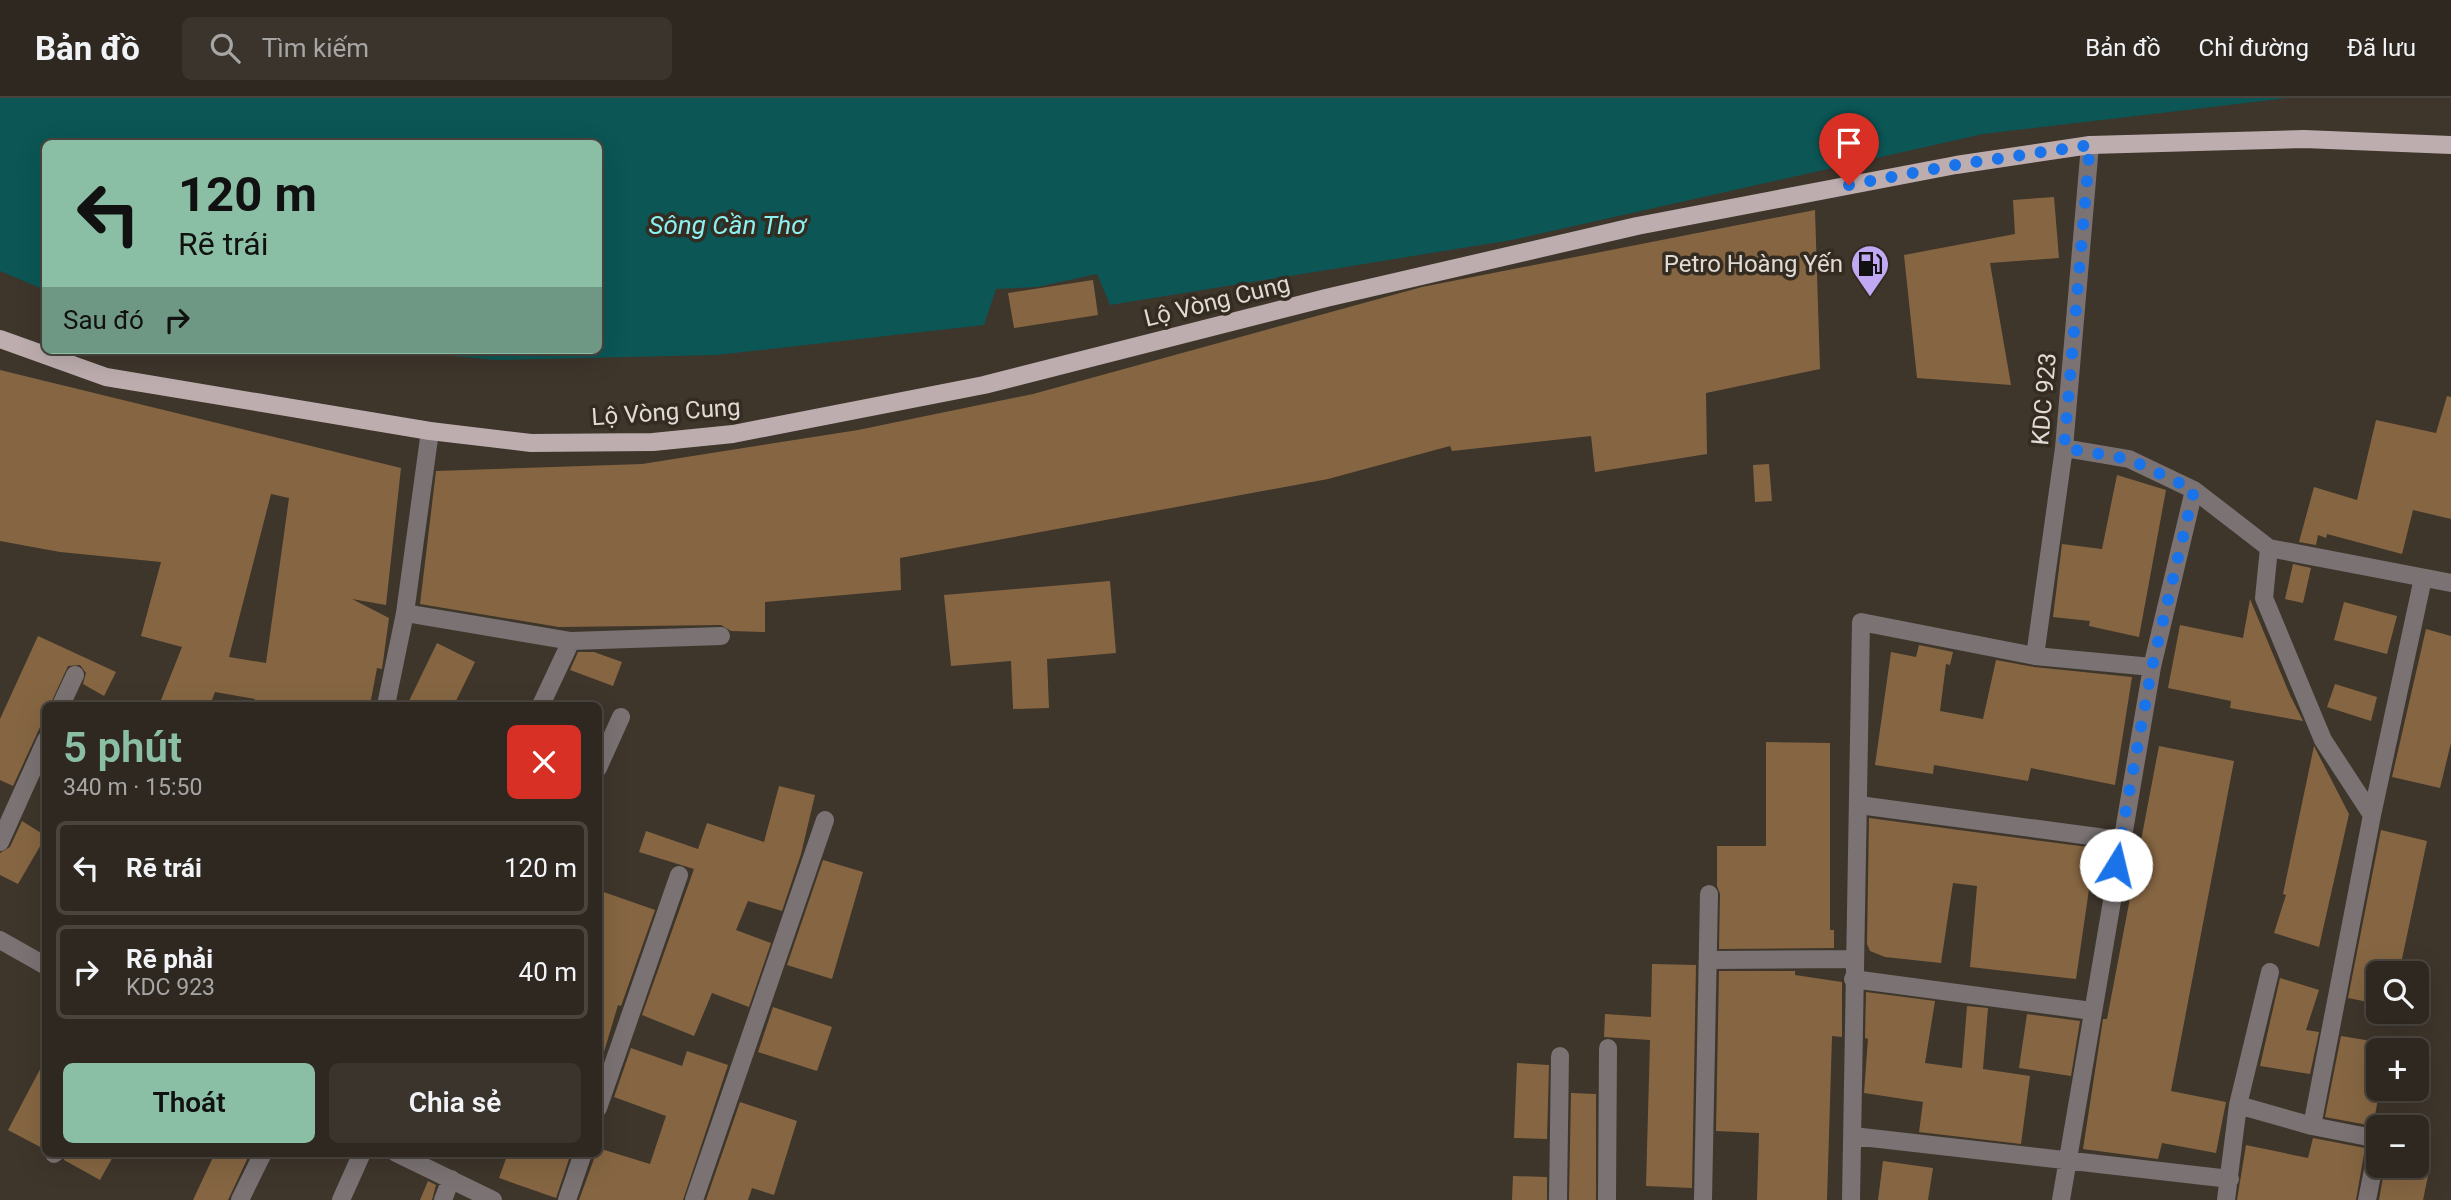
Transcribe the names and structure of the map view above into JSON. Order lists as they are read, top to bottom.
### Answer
{
  "streets": {
    "main road": ["Lộ Vòng Cung"],
    "street": ["KDC 923"]
  },
  "crossings": [
    ["Lộ Vòng Cung", "KDC 923"]
  ],
  "water": ["Sông Cần Thơ"],
  "places": {
    "fuel station": ["Petro Hoàng Yến"]
  },
  "page": {
    "header": "Bản đồ",
    "search": "Tìm kiếm",
    "nav": ["Bản đồ", "Chỉ đường", "Đã lưu"],
    "turn": ["120 m", "Rẽ trái"],
    "then": "Sau đó",
    "heading": ["5 phút", "340 m · 15:50"],
    "list": [
      {
        "name": "Rẽ trái",
        "value": "120 m"
      },
      {
        "name": "Rẽ phải",
        "note": "KDC 923",
        "value": "40 m"
      }
    ],
    "map_buttons": ["+", "−"],
    "buttons": ["Thoát", "Chia sẻ"]
  }
}
